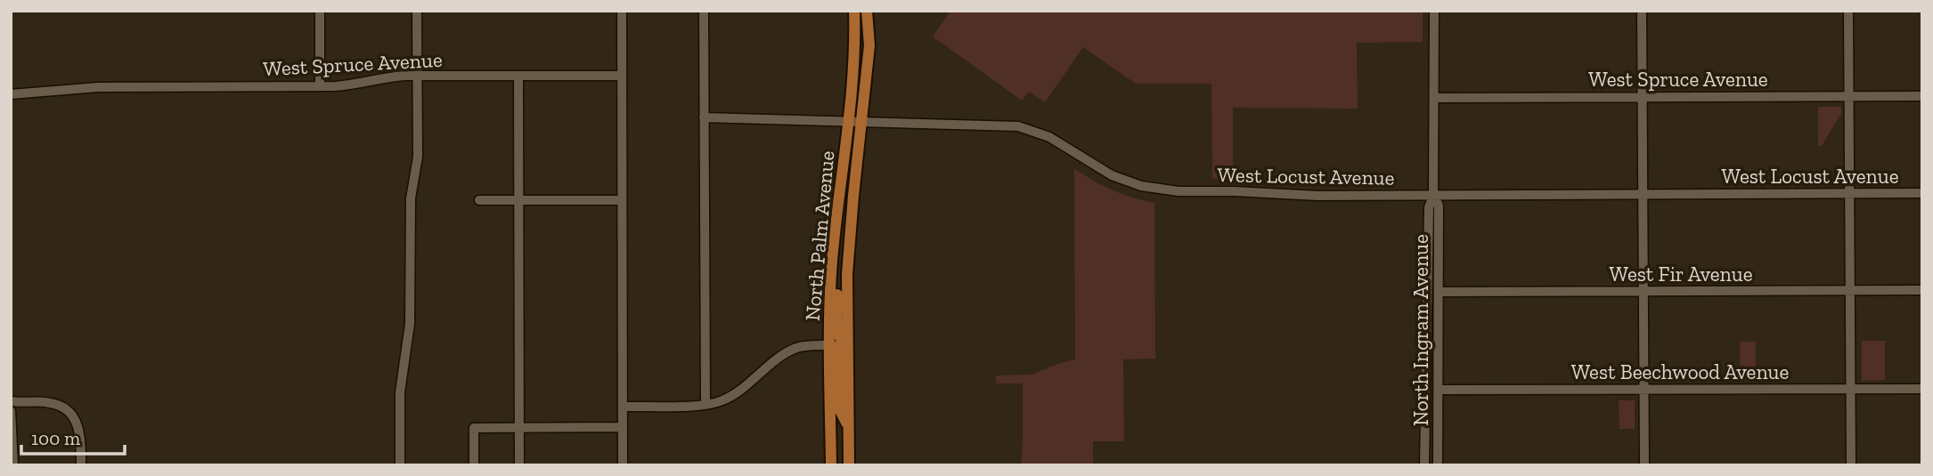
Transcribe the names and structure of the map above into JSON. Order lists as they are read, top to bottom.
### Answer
{
  "streets": {
    "main road": ["North Palm Avenue"],
    "street": [
      "West Spruce Avenue",
      "West Locust Avenue",
      "West Fir Avenue",
      "North Ingram Avenue",
      "West Beechwood Avenue"
    ]
  },
  "crossings": [
    ["West Spruce Avenue", "North Ingram Avenue"],
    ["West Locust Avenue", "North Palm Avenue"],
    ["West Locust Avenue", "North Ingram Avenue"],
    ["West Fir Avenue", "North Ingram Avenue"],
    ["North Ingram Avenue", "West Beechwood Avenue"]
  ],
  "scale_bar": "100 m"
}
